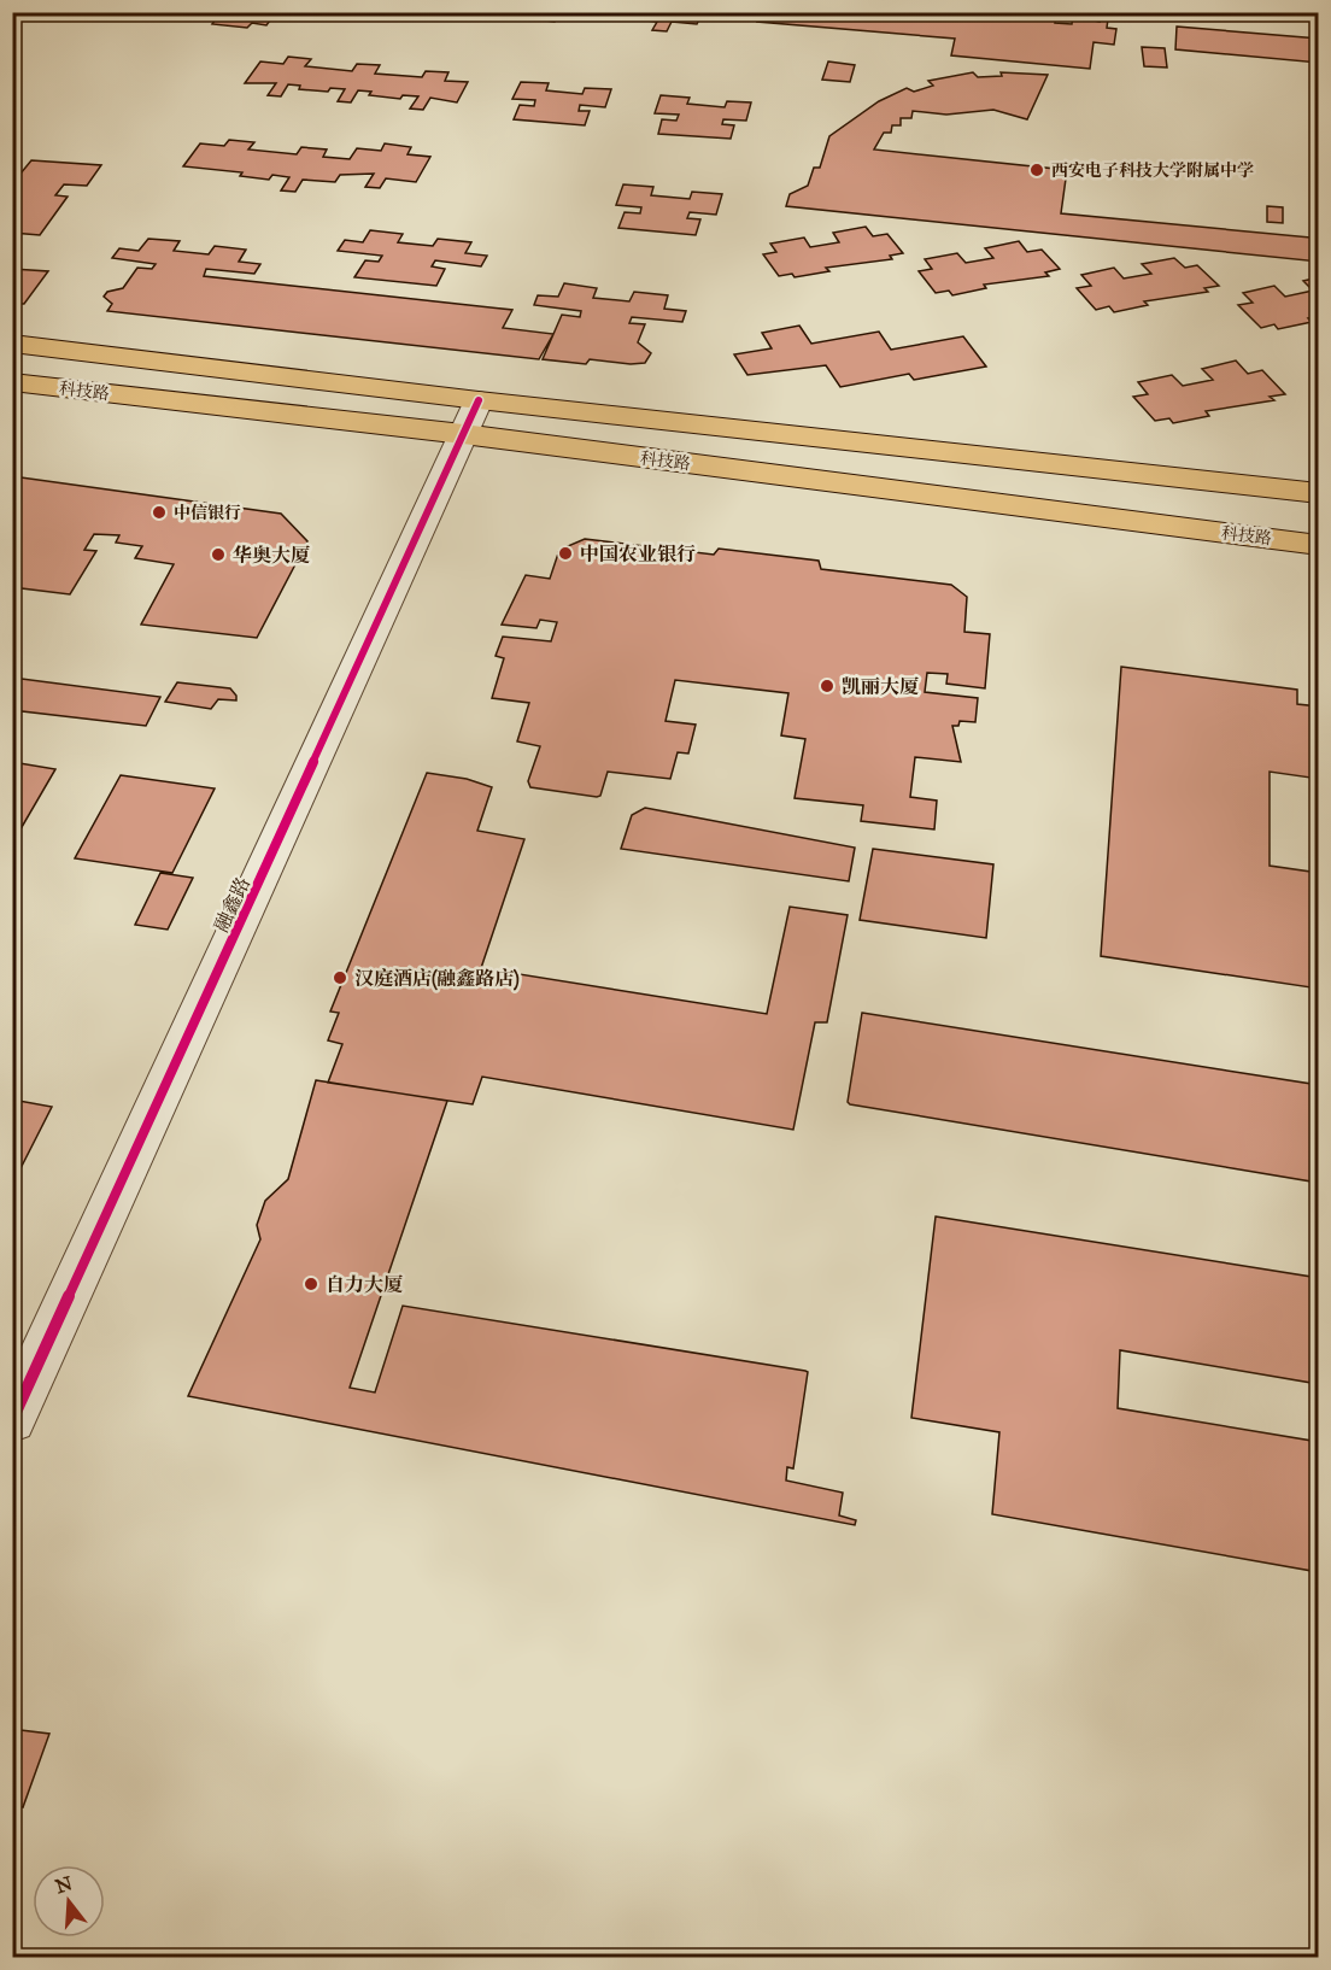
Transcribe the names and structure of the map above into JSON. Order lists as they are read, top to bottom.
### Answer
{
  "streets": {
    "main road": ["科技路"],
    "street": ["融鑫路"]
  },
  "crossings": [
    ["科技路", "融鑫路"]
  ],
  "places": [
    "西安电子科技大学附属中学",
    "中信银行",
    "中国农业银行",
    "华奥大厦",
    "凯丽大厦",
    "汉庭酒店(融鑫路店)",
    "自力大厦"
  ],
  "north": "top"
}
